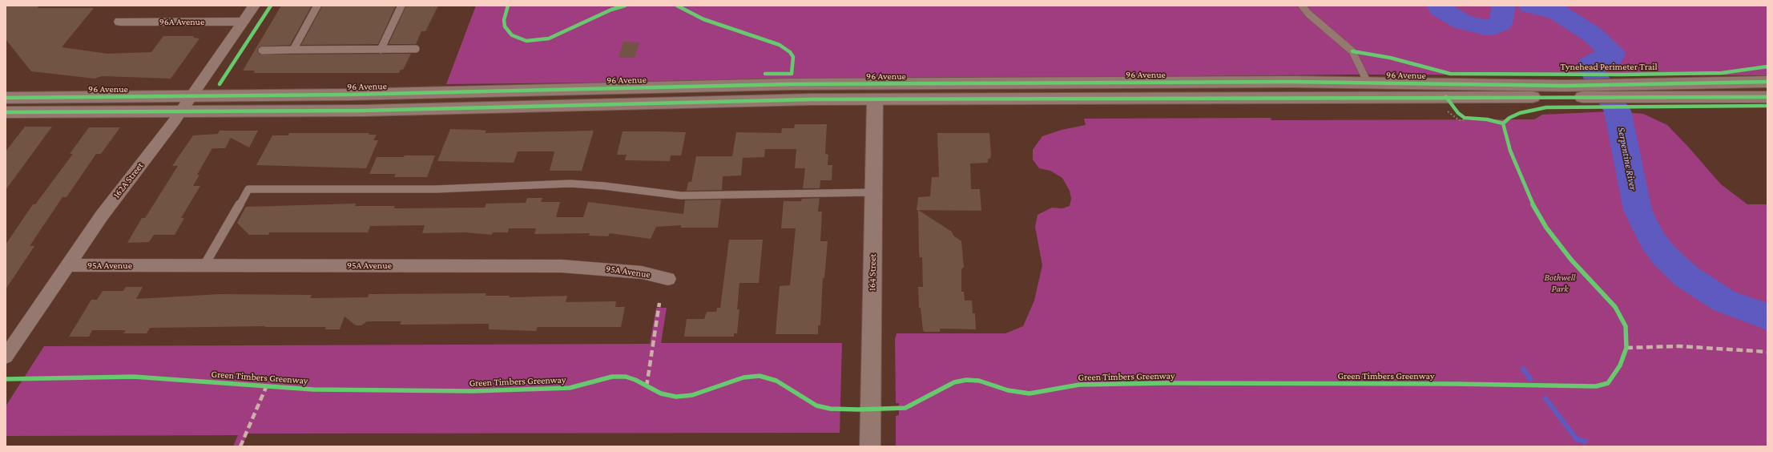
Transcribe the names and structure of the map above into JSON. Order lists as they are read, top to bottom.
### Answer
{
  "streets": {
    "main road": ["96 Avenue", "164 Street"],
    "street": ["96A Avenue", "162A Street", "95A Avenue"],
    "cycle path": ["Tynehead Perimeter Trail", "Green Timbers Greenway"]
  },
  "crossings": [
    ["96A Avenue", "162A Street"],
    ["96 Avenue", "162A Street"],
    ["96 Avenue", "164 Street"],
    ["162A Street", "95A Avenue"]
  ],
  "water": ["Serpentine River"],
  "parks": ["Bothwell Park"]
}
